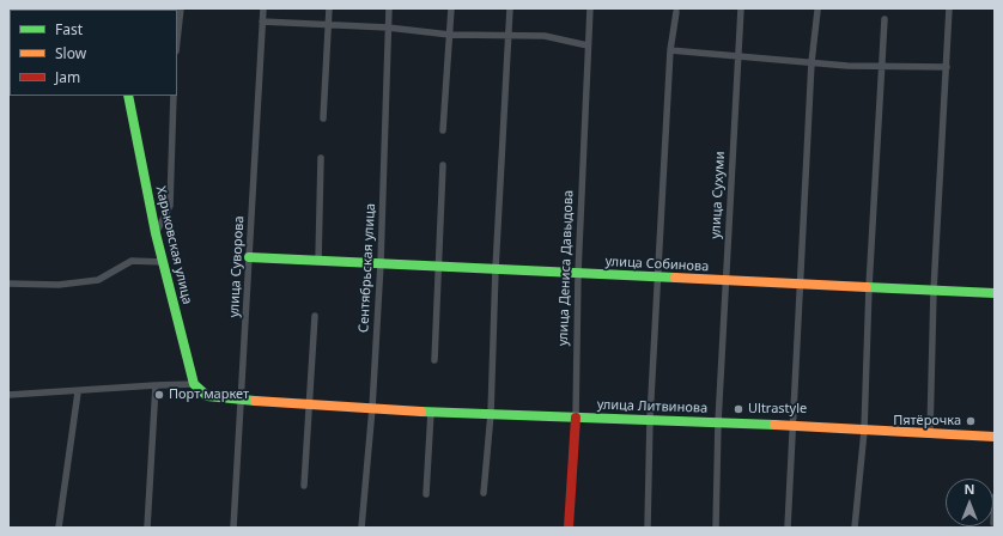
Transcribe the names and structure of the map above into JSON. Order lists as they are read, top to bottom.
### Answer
{
  "streets": {
    "street": [
      "улица Сухуми",
      "Харьковская улица",
      "улица Собинова",
      "улица Суворова",
      "Сентябрьская улица",
      "улица Дениса Давыдова",
      "улица Литвинова"
    ]
  },
  "crossings": [
    ["улица Сухуми", "улица Собинова"],
    ["улица Сухуми", "улица Литвинова"],
    ["Харьковская улица", "улица Литвинова"],
    ["улица Собинова", "улица Суворова"],
    ["улица Собинова", "Сентябрьская улица"],
    ["улица Собинова", "улица Дениса Давыдова"],
    ["улица Суворова", "улица Литвинова"],
    ["Сентябрьская улица", "улица Литвинова"],
    ["улица Дениса Давыдова", "улица Литвинова"]
  ],
  "places": ["Порт маркет", "Ultrastyle", "Пятёрочка"],
  "legend": ["Fast", "Slow", "Jam"],
  "north": "top"
}
